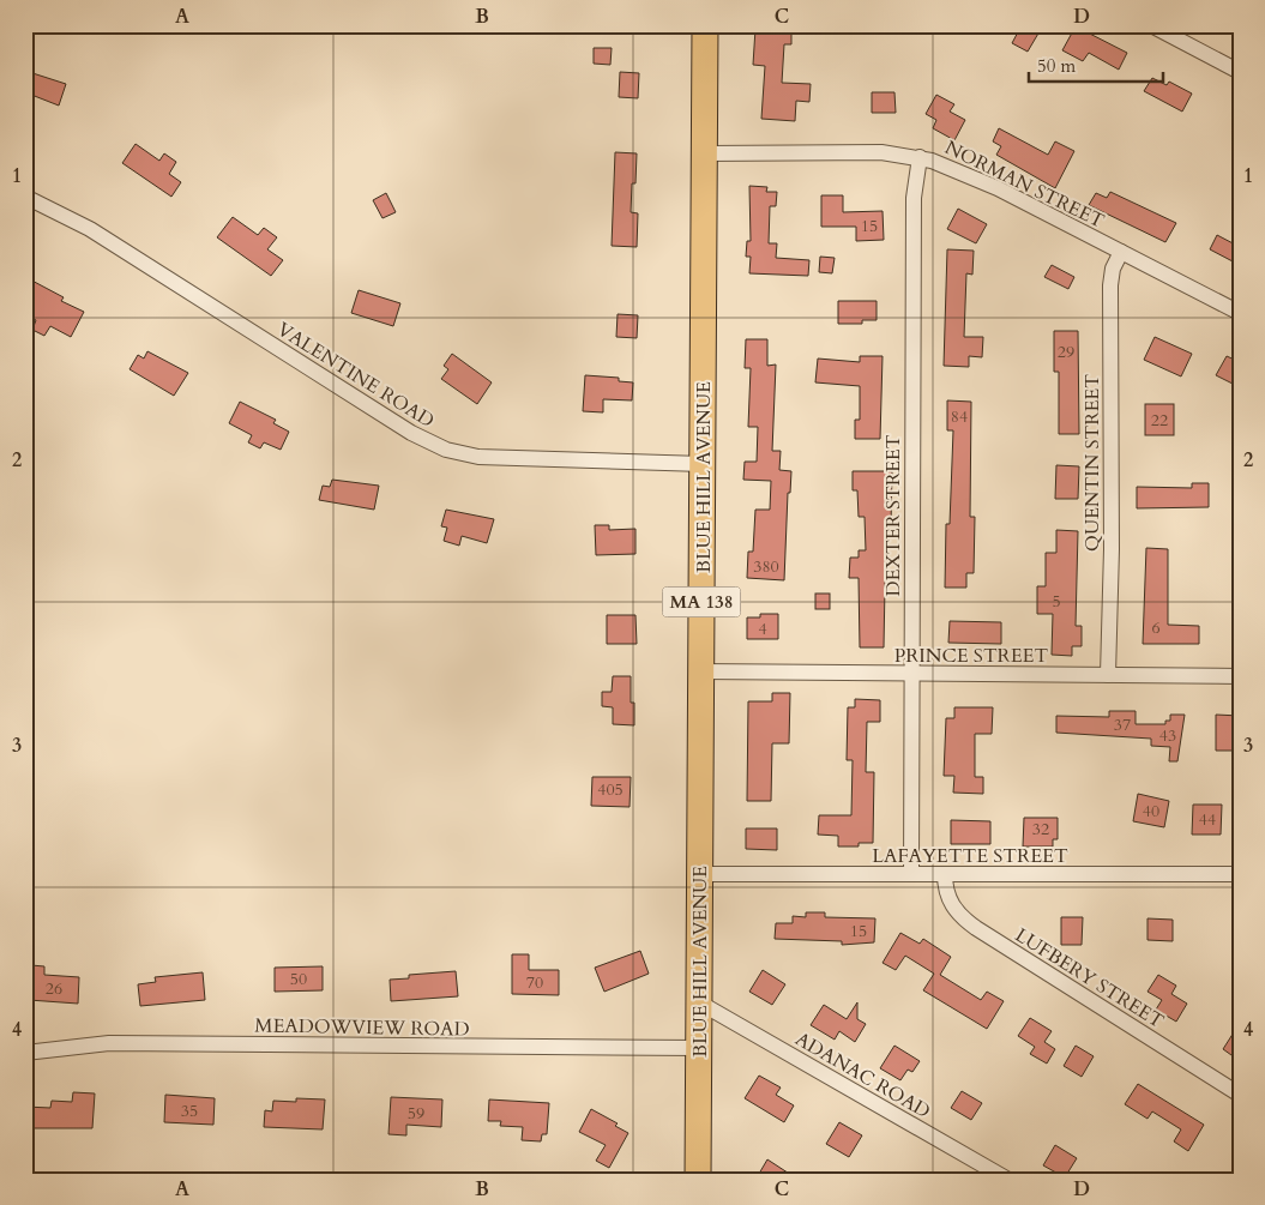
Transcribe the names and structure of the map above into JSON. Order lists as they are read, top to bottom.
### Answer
{
  "streets": {
    "highway": ["BLUE HILL AVENUE", "MA 138"],
    "street": [
      "NORMAN STREET",
      "VALENTINE ROAD",
      "QUENTIN STREET",
      "DEXTER STREET",
      "PRINCE STREET",
      "LAFAYETTE STREET",
      "LUFBERY STREET",
      "MEADOWVIEW ROAD",
      "ADANAC ROAD"
    ]
  },
  "crossings": [
    ["NORMAN STREET", "QUENTIN STREET"],
    ["NORMAN STREET", "BLUE HILL AVENUE"],
    ["NORMAN STREET", "DEXTER STREET"],
    ["VALENTINE ROAD", "BLUE HILL AVENUE"],
    ["QUENTIN STREET", "PRINCE STREET"],
    ["BLUE HILL AVENUE", "PRINCE STREET"],
    ["BLUE HILL AVENUE", "LAFAYETTE STREET"],
    ["BLUE HILL AVENUE", "MEADOWVIEW ROAD"],
    ["BLUE HILL AVENUE", "ADANAC ROAD"],
    ["DEXTER STREET", "PRINCE STREET"],
    ["DEXTER STREET", "LAFAYETTE STREET"],
    ["LAFAYETTE STREET", "LUFBERY STREET"]
  ],
  "house_numbers": [
    "15",
    "29",
    "84",
    "22",
    "380",
    "5",
    "6",
    "4",
    "37",
    "43",
    "405",
    "40",
    "44",
    "32",
    "15",
    "50",
    "70",
    "26",
    "35",
    "59"
  ],
  "scale_bar": "50 m",
  "grid": {
    "columns": [
      "A",
      "B",
      "C",
      "D"
    ],
    "rows": [
      "1",
      "2",
      "3",
      "4"
    ]
  }
}
